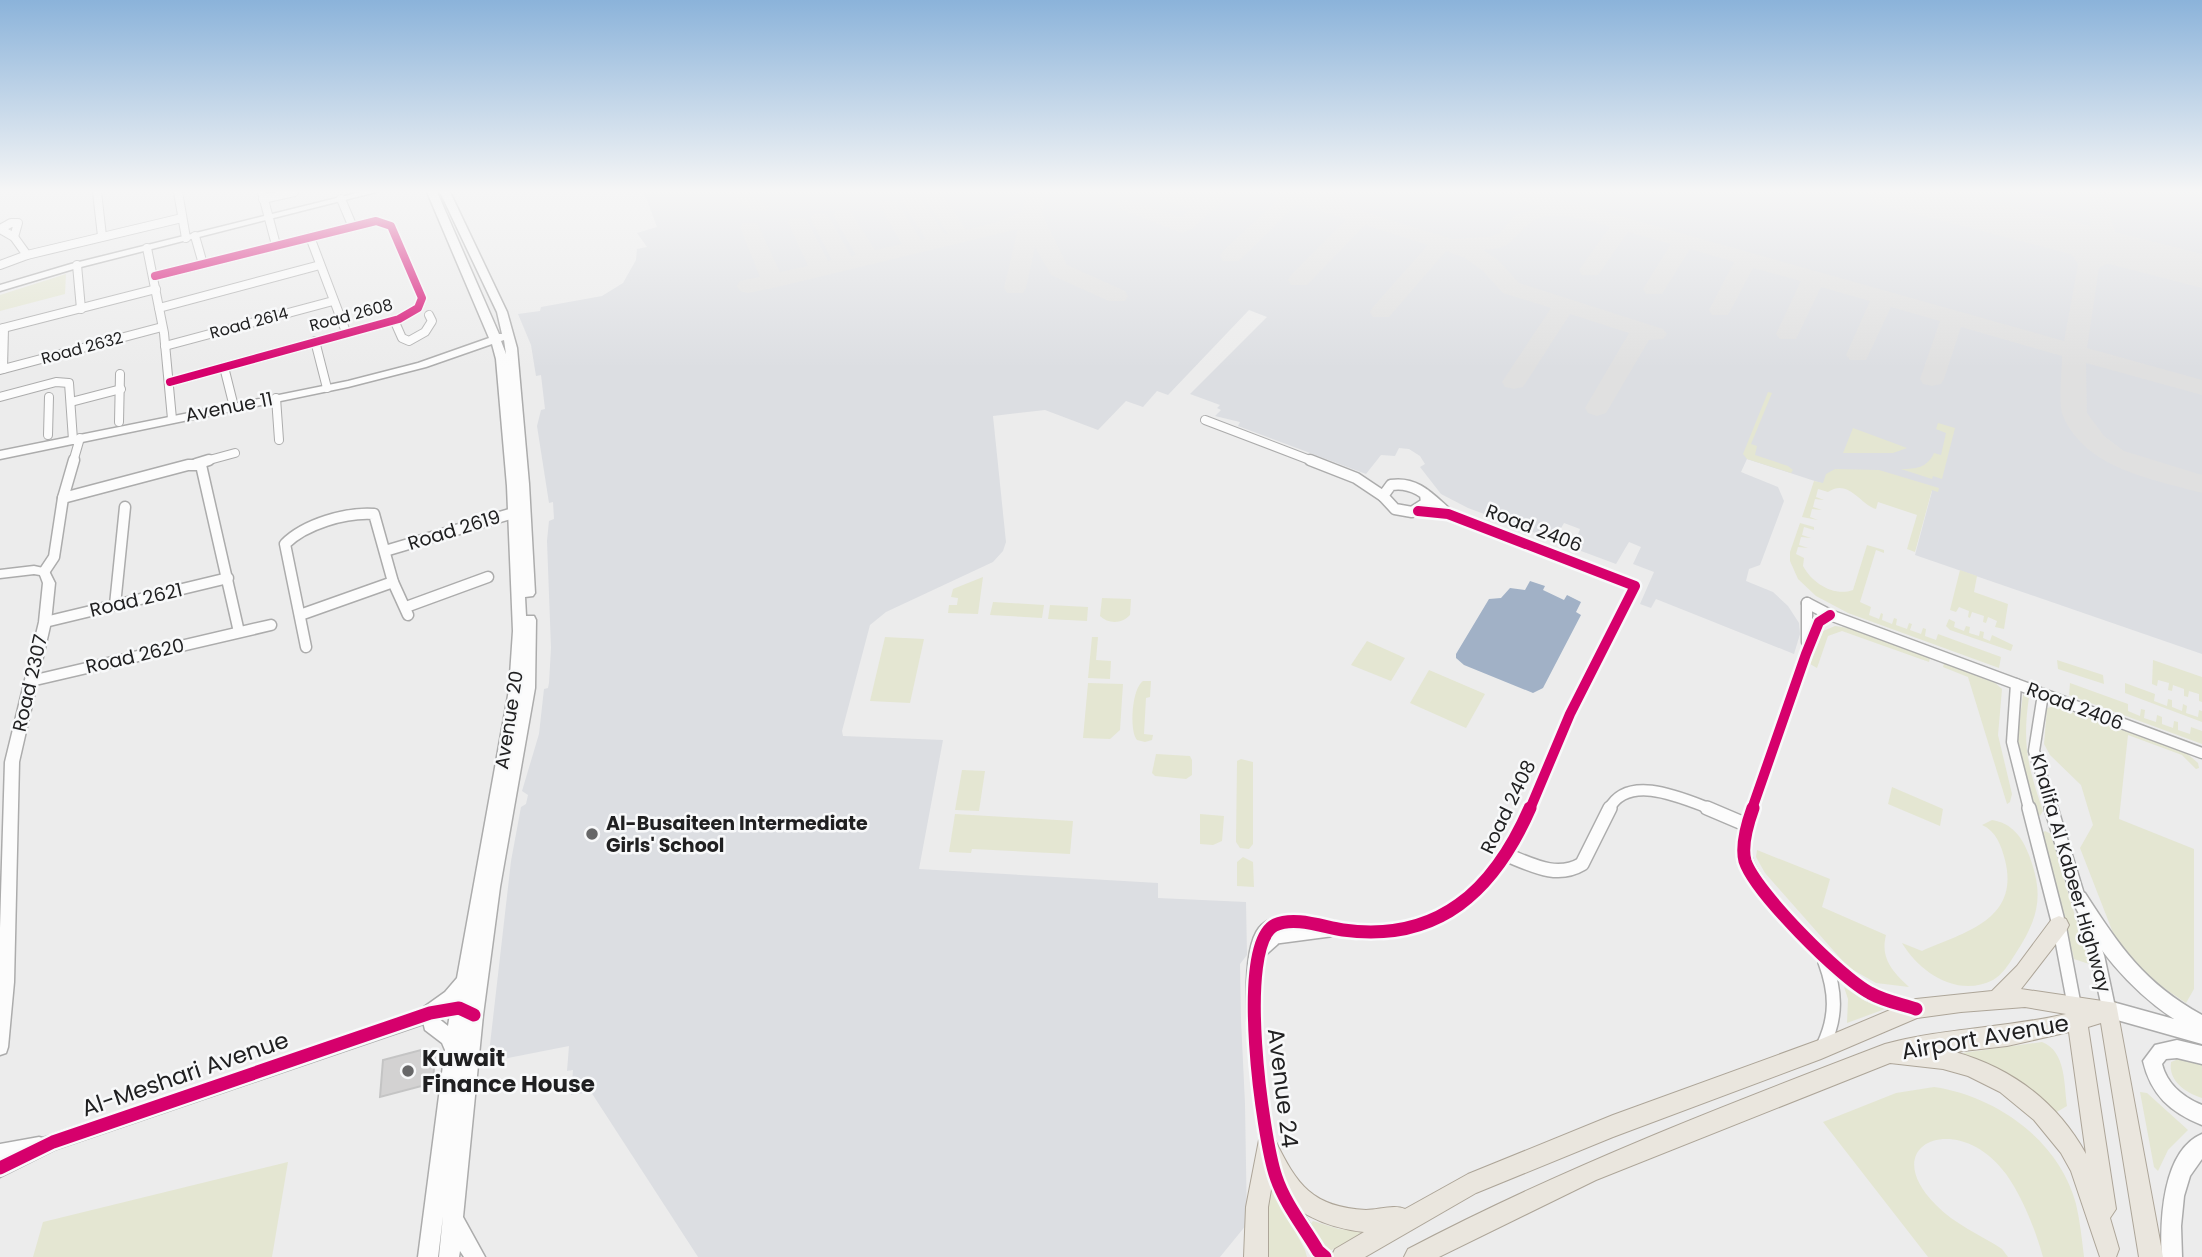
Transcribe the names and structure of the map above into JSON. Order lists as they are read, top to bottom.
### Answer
{
  "streets": {
    "main road": ["Avenue 11", "Avenue 20", "Airport Avenue"],
    "street": [
      "Road 2608",
      "Road 2614",
      "Road 2632",
      "Road 2406",
      "Road 2619",
      "Road 2621",
      "Road 2620",
      "Road 2307",
      "Road 2408",
      "Khalifa Al Kabeer Highway",
      "Al-Meshari Avenue",
      "Avenue 24"
    ]
  },
  "crossings": [
    ["Road 2608", "Avenue 11"],
    ["Avenue 11", "Avenue 20"],
    ["Road 2406", "Road 2408"],
    ["Road 2406", "Khalifa Al Kabeer Highway"],
    ["Road 2406", "Airport Avenue"],
    ["Road 2619", "Avenue 20"],
    ["Road 2621", "Road 2307"],
    ["Road 2620", "Road 2307"],
    ["Avenue 20", "Al-Meshari Avenue"],
    ["Road 2408", "Avenue 24"],
    ["Khalifa Al Kabeer Highway", "Airport Avenue"]
  ],
  "places": ["Al-Busaiteen Intermediate Girls' School", "Kuwait Finance House"]
}
